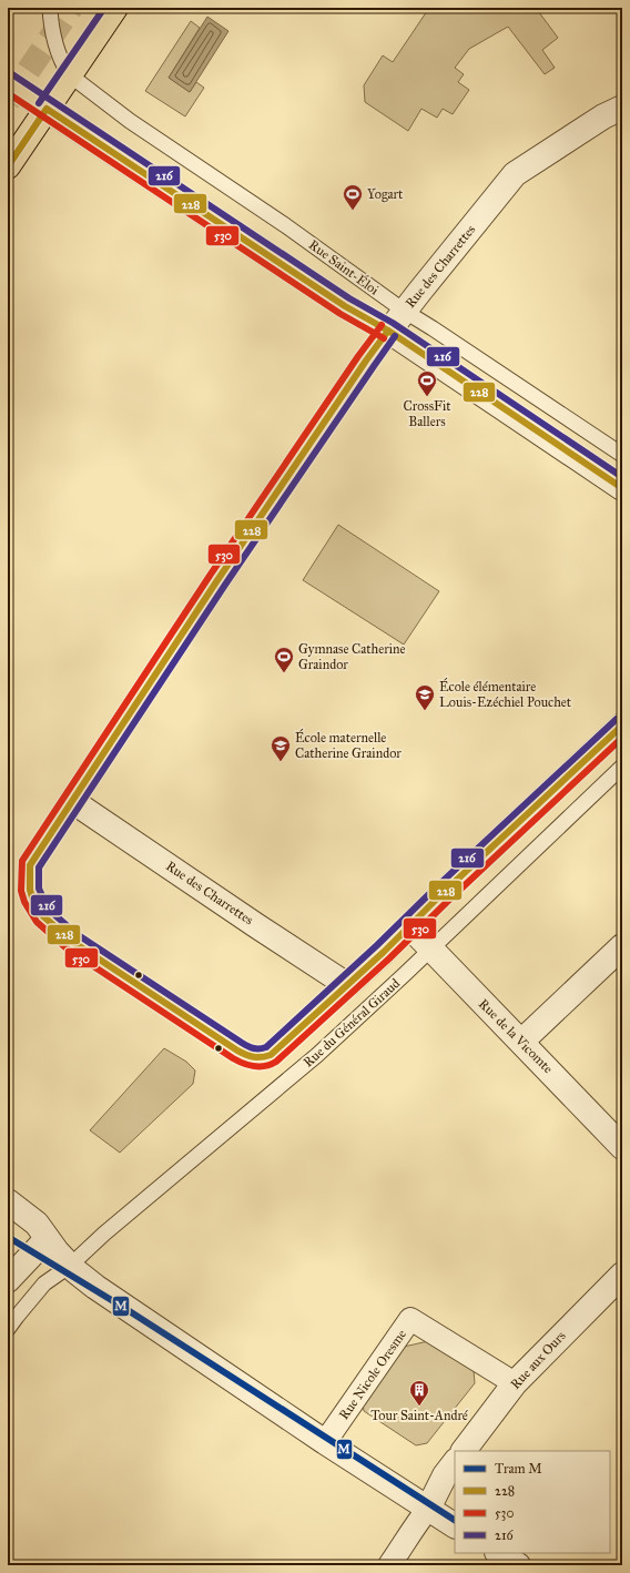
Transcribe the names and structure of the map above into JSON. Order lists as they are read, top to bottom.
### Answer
{
  "streets": {
    "street": [
      "Rue des Charrettes",
      "Rue de la Vicomte",
      "Rue aux Ours",
      "Rue Nicole Oresme"
    ],
    "lane": ["Rue Saint-Éloi", "Rue du Général Giraud"]
  },
  "crossings": [
    ["Rue des Charrettes", "Rue Saint-Éloi"],
    ["Rue du Général Giraud", "Rue de la Vicomte"],
    ["Rue aux Ours", "Rue Nicole Oresme"]
  ],
  "places": {
    "sports": ["Yogart", "CrossFit Ballers", "Gymnase Catherine Graindor"],
    "school or university": ["École élémentaire Louis-Ezéchiel Pouchet", "École maternelle Catherine Graindor"],
    "building": ["Tour Saint-André"]
  },
  "lines": [
    "transit line 216",
    "transit line 530",
    "transit line 228",
    "tram line M"
  ],
  "legend": [
    "Tram M",
    "228",
    "530",
    "216"
  ]
}
